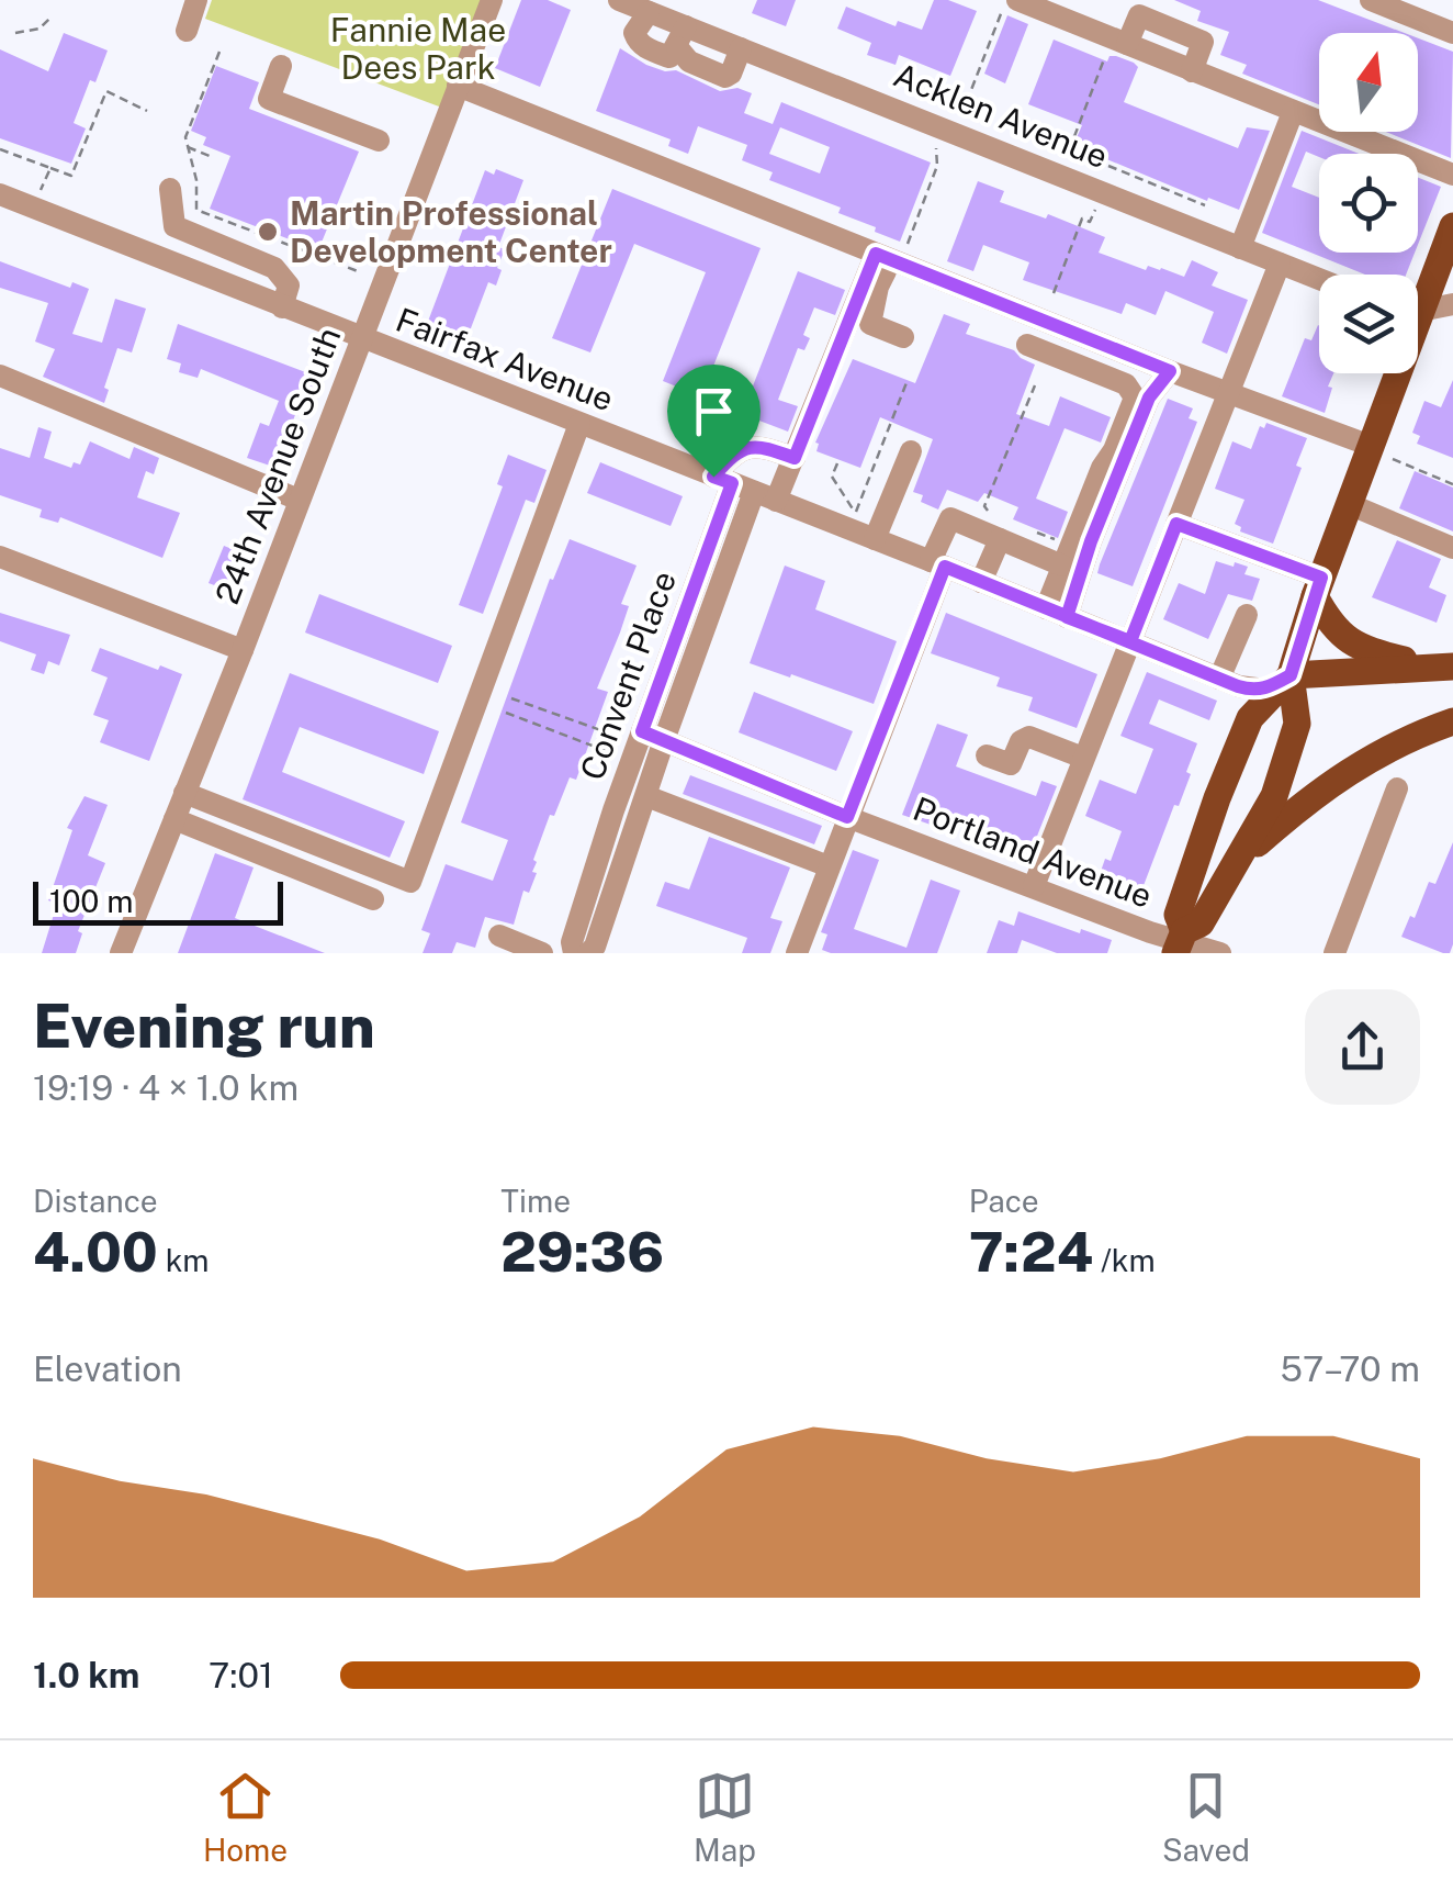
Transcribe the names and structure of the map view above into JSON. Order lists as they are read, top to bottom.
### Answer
{
  "streets": {
    "street": [
      "Acklen Avenue",
      "Fairfax Avenue",
      "24th Avenue South",
      "Convent Place",
      "Portland Avenue"
    ]
  },
  "crossings": [
    ["Fairfax Avenue", "24th Avenue South"],
    ["Fairfax Avenue", "Convent Place"],
    ["Convent Place", "Portland Avenue"]
  ],
  "parks": ["Fannie Mae Dees Park"],
  "places": ["Martin Professional Development Center"],
  "scale_bar": "100 m",
  "north": "top",
  "page": {
    "scale": "100 m",
    "heading": ["Evening run", "19:19 · 4 × 1.0 km"],
    "stats": [
      ["Distance", "4.00 km"],
      ["Time", "29:36"],
      ["Pace", "7:24 /km"]
    ],
    "chart": ["Elevation", "57–70 m"],
    "list": [
      {
        "name": "1.0 km",
        "note": "7:01"
      }
    ],
    "tabs": ["Home", "Map", "Saved"]
  }
}
